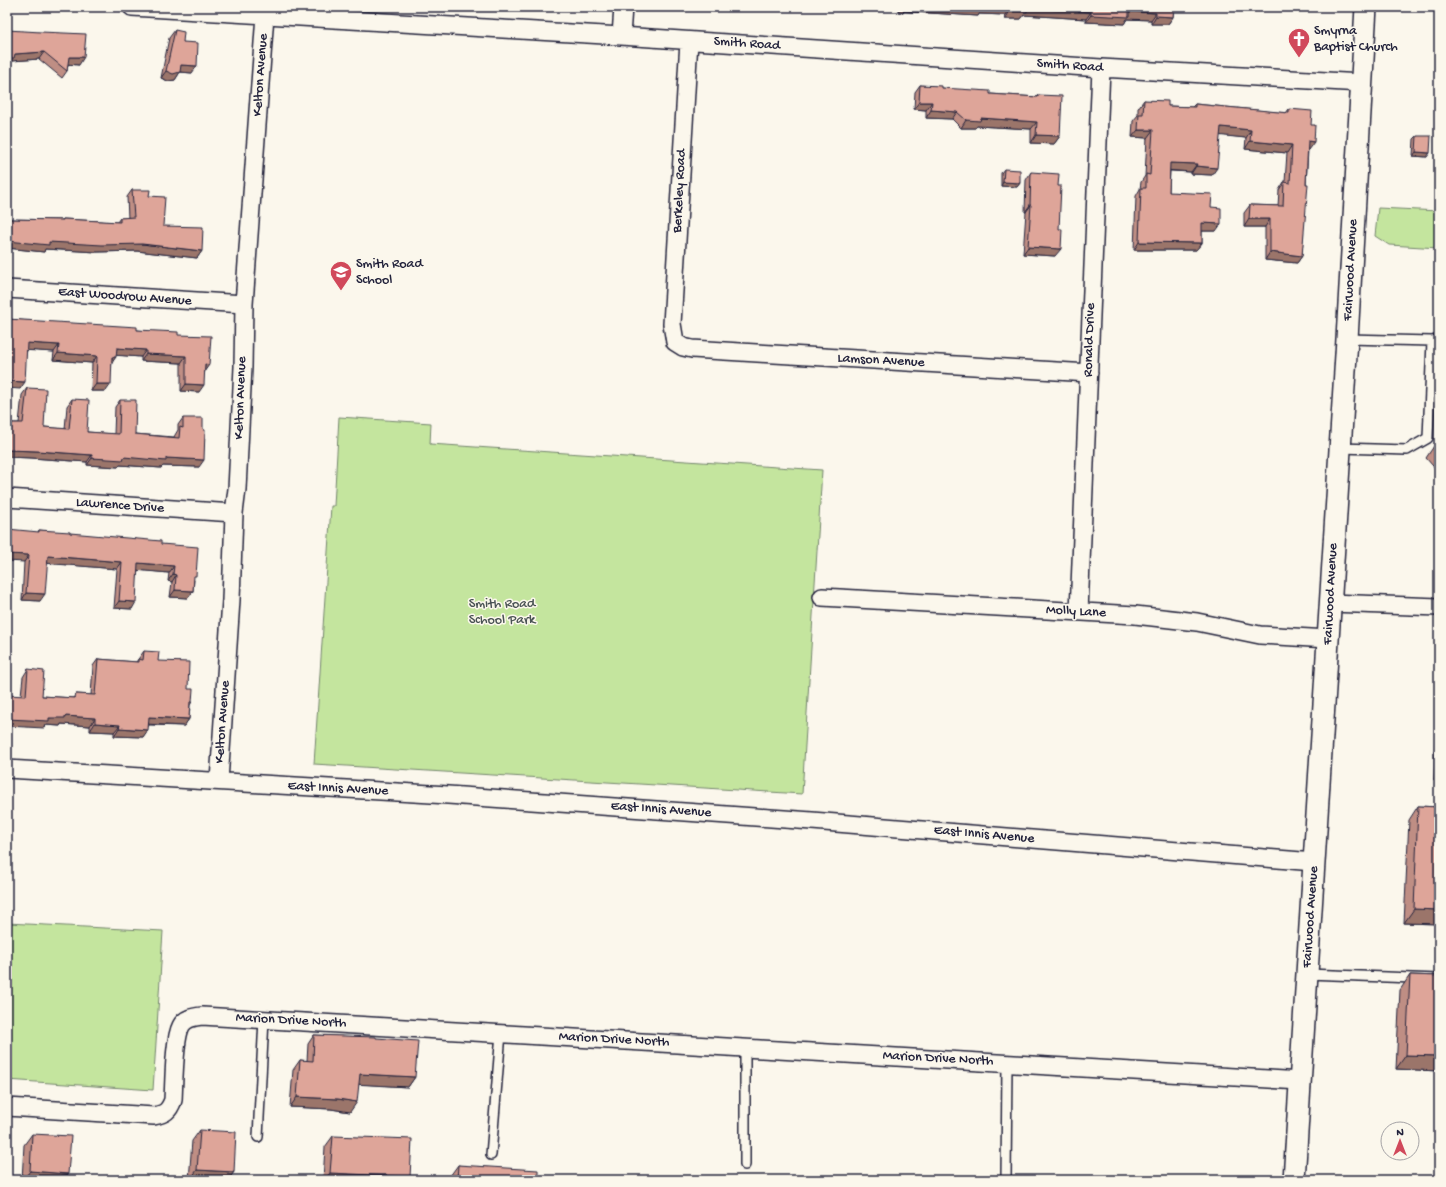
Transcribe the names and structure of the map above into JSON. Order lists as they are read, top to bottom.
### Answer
{
  "streets": {
    "street": [
      "Smith Road",
      "Kelton Avenue",
      "Berkeley Road",
      "Fairwood Avenue",
      "East Woodrow Avenue",
      "Ronald Drive",
      "Lamson Avenue",
      "Lawrence Drive",
      "Molly Lane",
      "East Innis Avenue",
      "Marion Drive North"
    ]
  },
  "crossings": [
    ["Smith Road", "Kelton Avenue"],
    ["Smith Road", "Berkeley Road"],
    ["Smith Road", "Fairwood Avenue"],
    ["Smith Road", "Ronald Drive"],
    ["Kelton Avenue", "East Woodrow Avenue"],
    ["Kelton Avenue", "Lawrence Drive"],
    ["Kelton Avenue", "East Innis Avenue"],
    ["Berkeley Road", "Lamson Avenue"],
    ["Fairwood Avenue", "Molly Lane"],
    ["Fairwood Avenue", "East Innis Avenue"],
    ["Fairwood Avenue", "Marion Drive North"],
    ["Ronald Drive", "Lamson Avenue"],
    ["Ronald Drive", "Molly Lane"]
  ],
  "parks": ["Smith Road School Park"],
  "places": {
    "church": ["Smyrna Baptist Church"],
    "school or university": ["Smith Road School"]
  },
  "north": "top"
}
